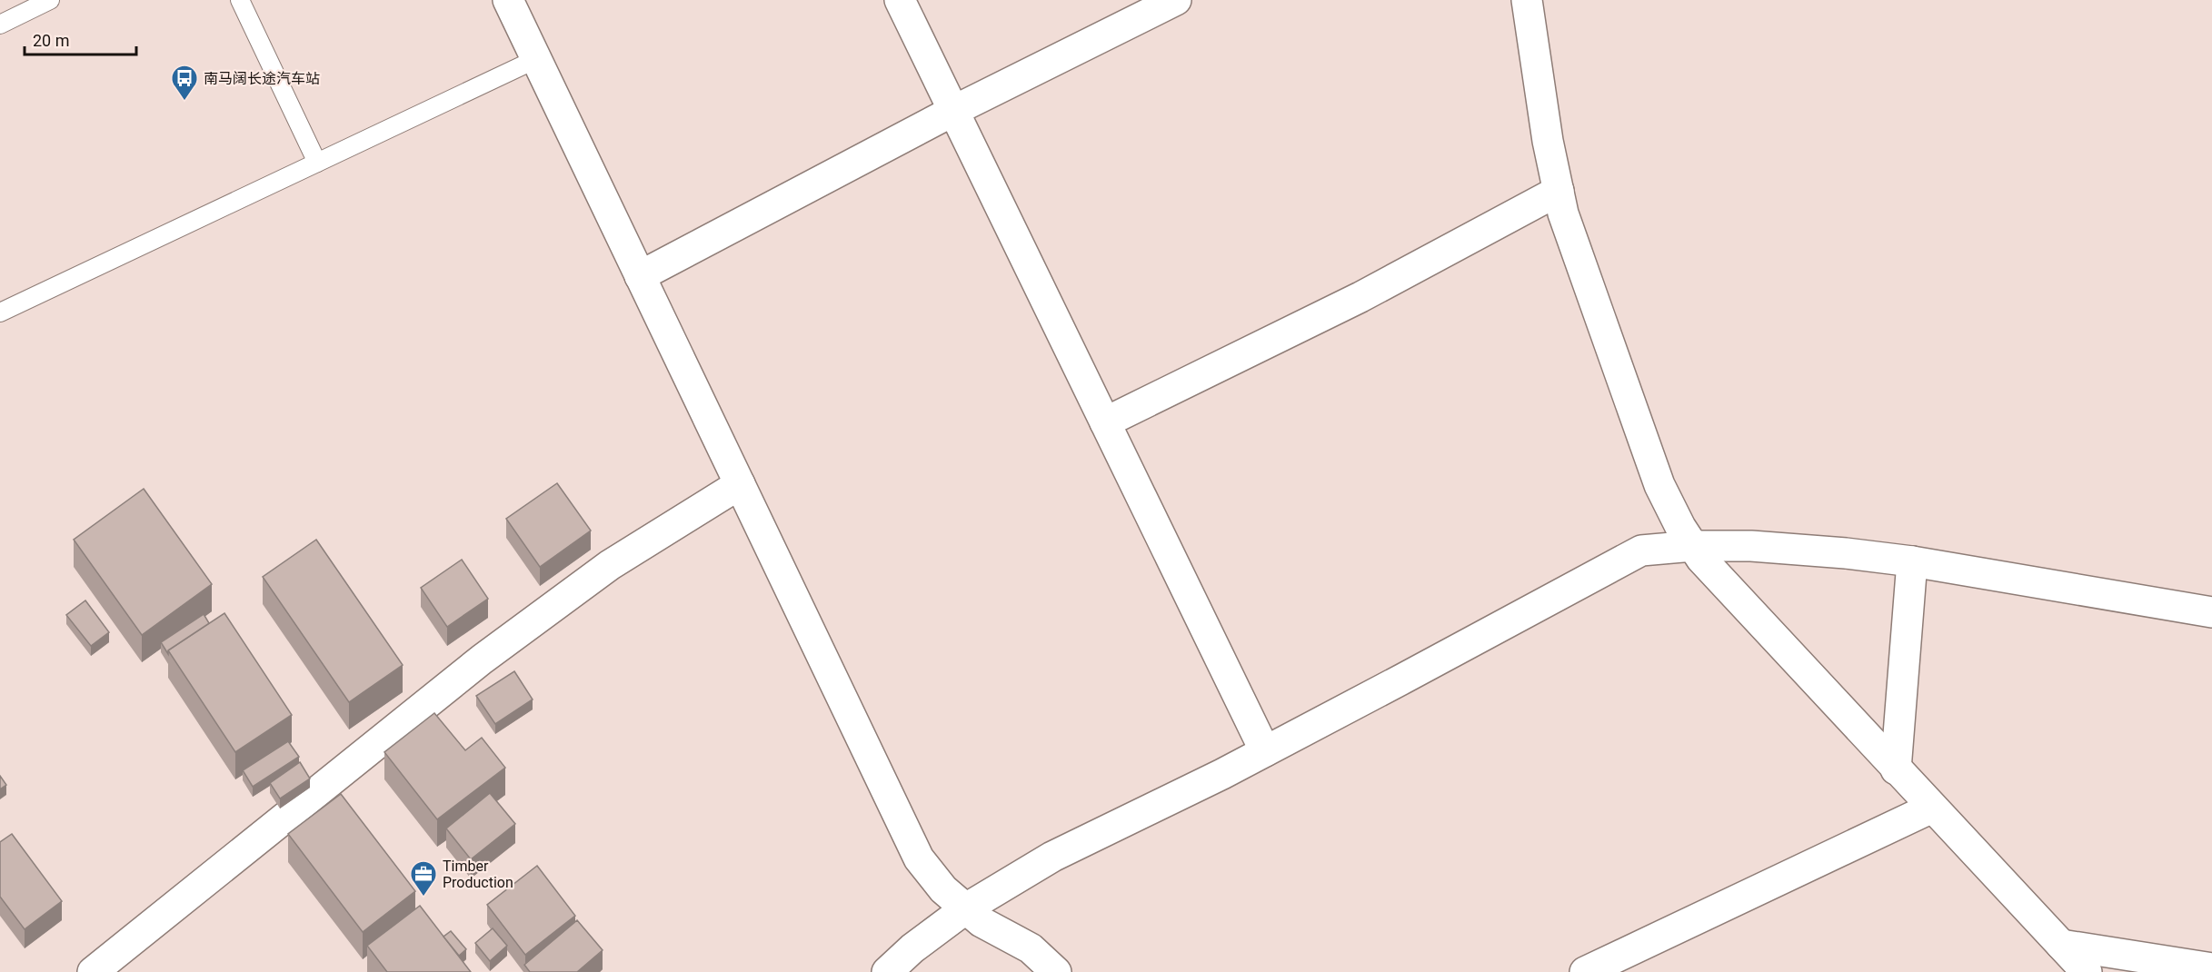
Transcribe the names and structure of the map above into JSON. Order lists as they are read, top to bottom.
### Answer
{
  "places": {
    "bus stop": ["南马阔长途汽车站"],
    "office": ["Timber Production"]
  },
  "scale_bar": "20 m"
}
